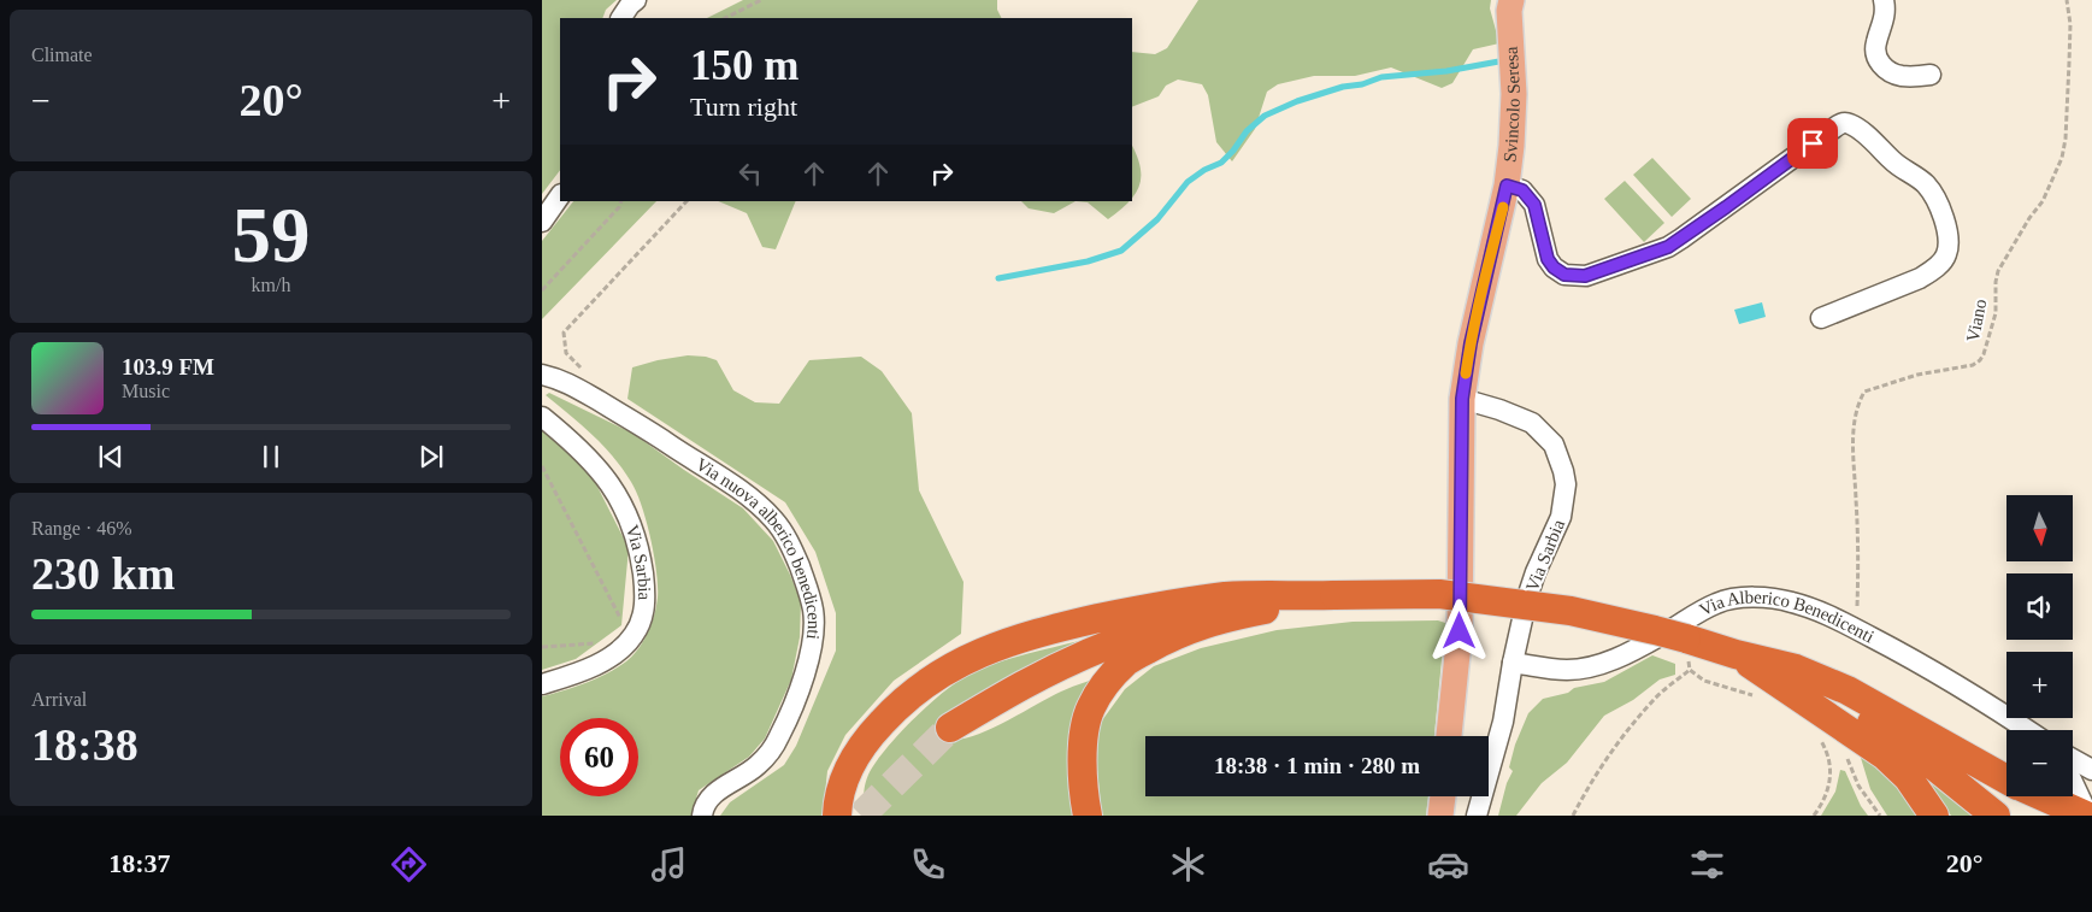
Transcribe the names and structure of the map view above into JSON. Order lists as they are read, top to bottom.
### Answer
{
  "streets": {
    "main road": ["Svincolo Seresa"],
    "street": ["Via nuova alberico benedicenti", "Via Sarbia", "Via Alberico Benedicenti"],
    "path": ["Viano"]
  },
  "crossings": [
    ["Svincolo Seresa", "Via Sarbia"],
    ["Via Sarbia", "Via Alberico Benedicenti"]
  ],
  "north": "bottom",
  "page": {
    "tile": [
      "Climate",
      ["59", "km/h"],
      ["Range · 46%", "230 km"],
      ["Arrival", "18:38"]
    ],
    "turn": ["150 m", "Turn right"],
    "heat": ["−", "20°", "+"],
    "song": ["103.9 FM", "Music"],
    "map_buttons": ["+", "−"],
    "limit": "60",
    "trip": "18:38 · 1 min · 280 m",
    "tabs": ["18:37", "20°"]
  }
}
